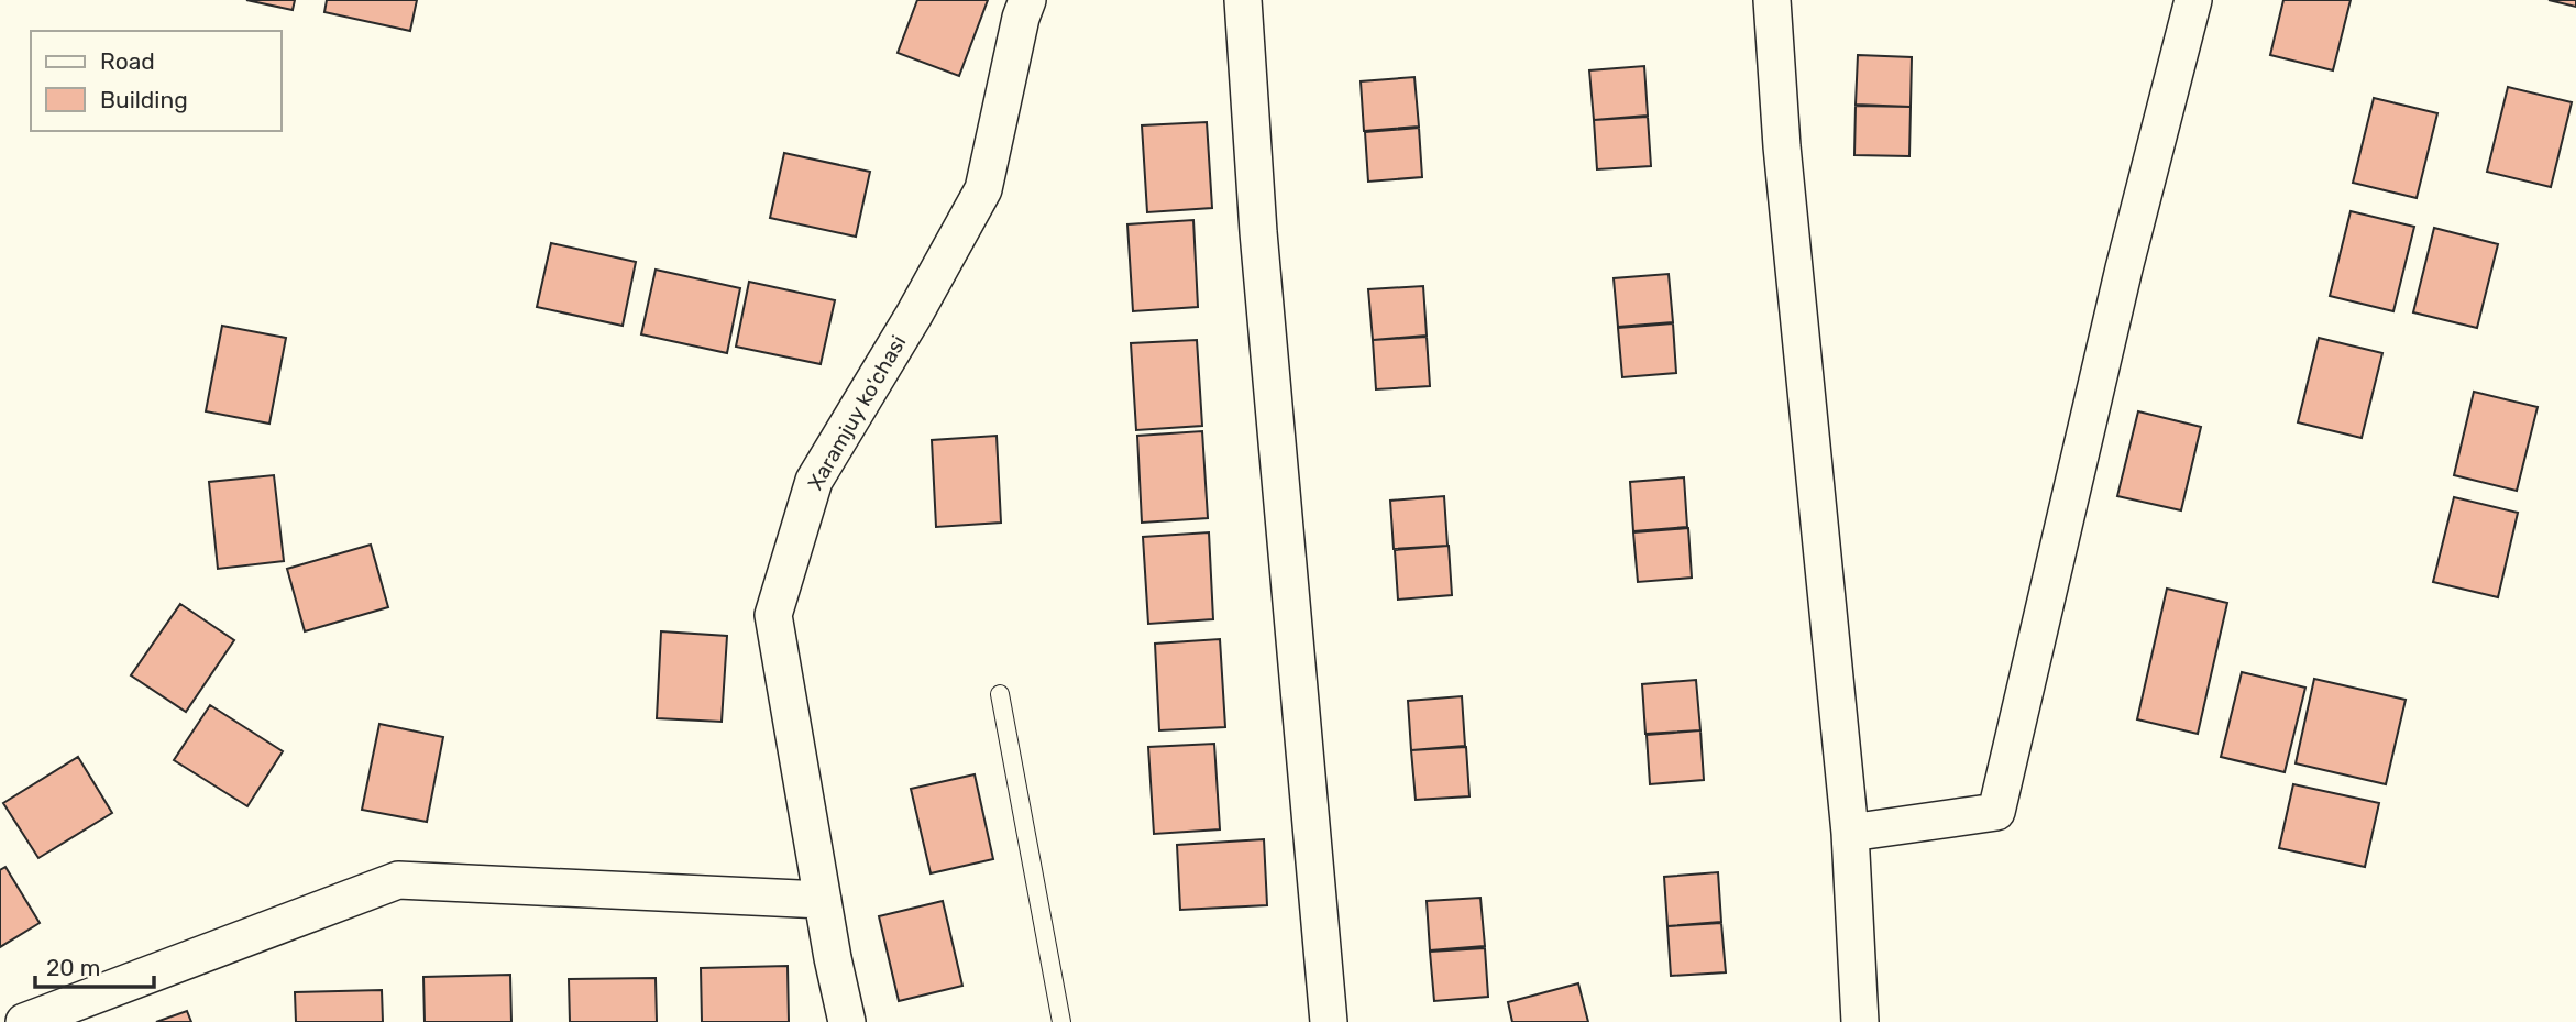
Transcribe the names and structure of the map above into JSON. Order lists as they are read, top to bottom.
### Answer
{
  "streets": {
    "street": ["Xaramjuy ko'chasi"]
  },
  "legend": ["Road", "Building"],
  "scale_bar": "20 m"
}
